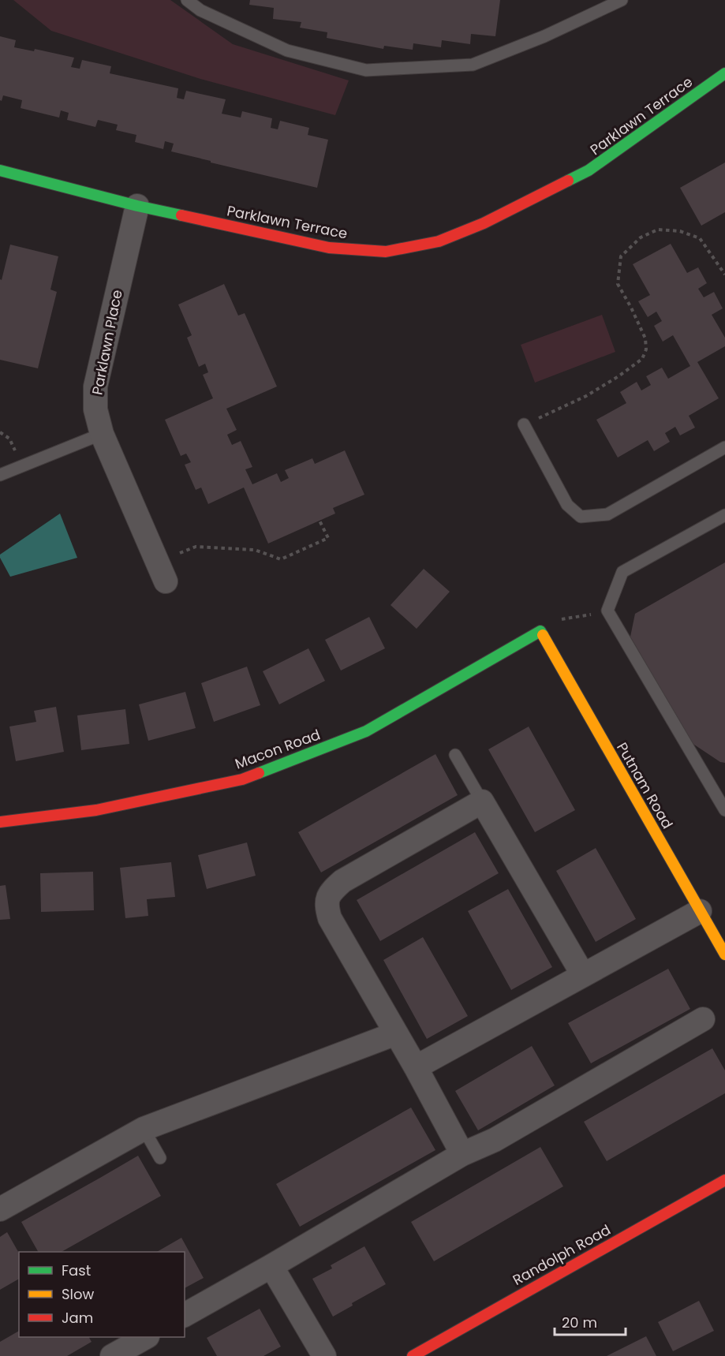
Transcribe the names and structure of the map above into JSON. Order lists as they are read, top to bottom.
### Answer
{
  "streets": {
    "street": [
      "Parklawn Terrace",
      "Parklawn Place",
      "Macon Road",
      "Putnam Road",
      "Randolph Road"
    ]
  },
  "crossings": [
    ["Parklawn Terrace", "Parklawn Place"],
    ["Macon Road", "Putnam Road"]
  ],
  "legend": ["Fast", "Slow", "Jam"],
  "scale_bar": "20 m"
}
